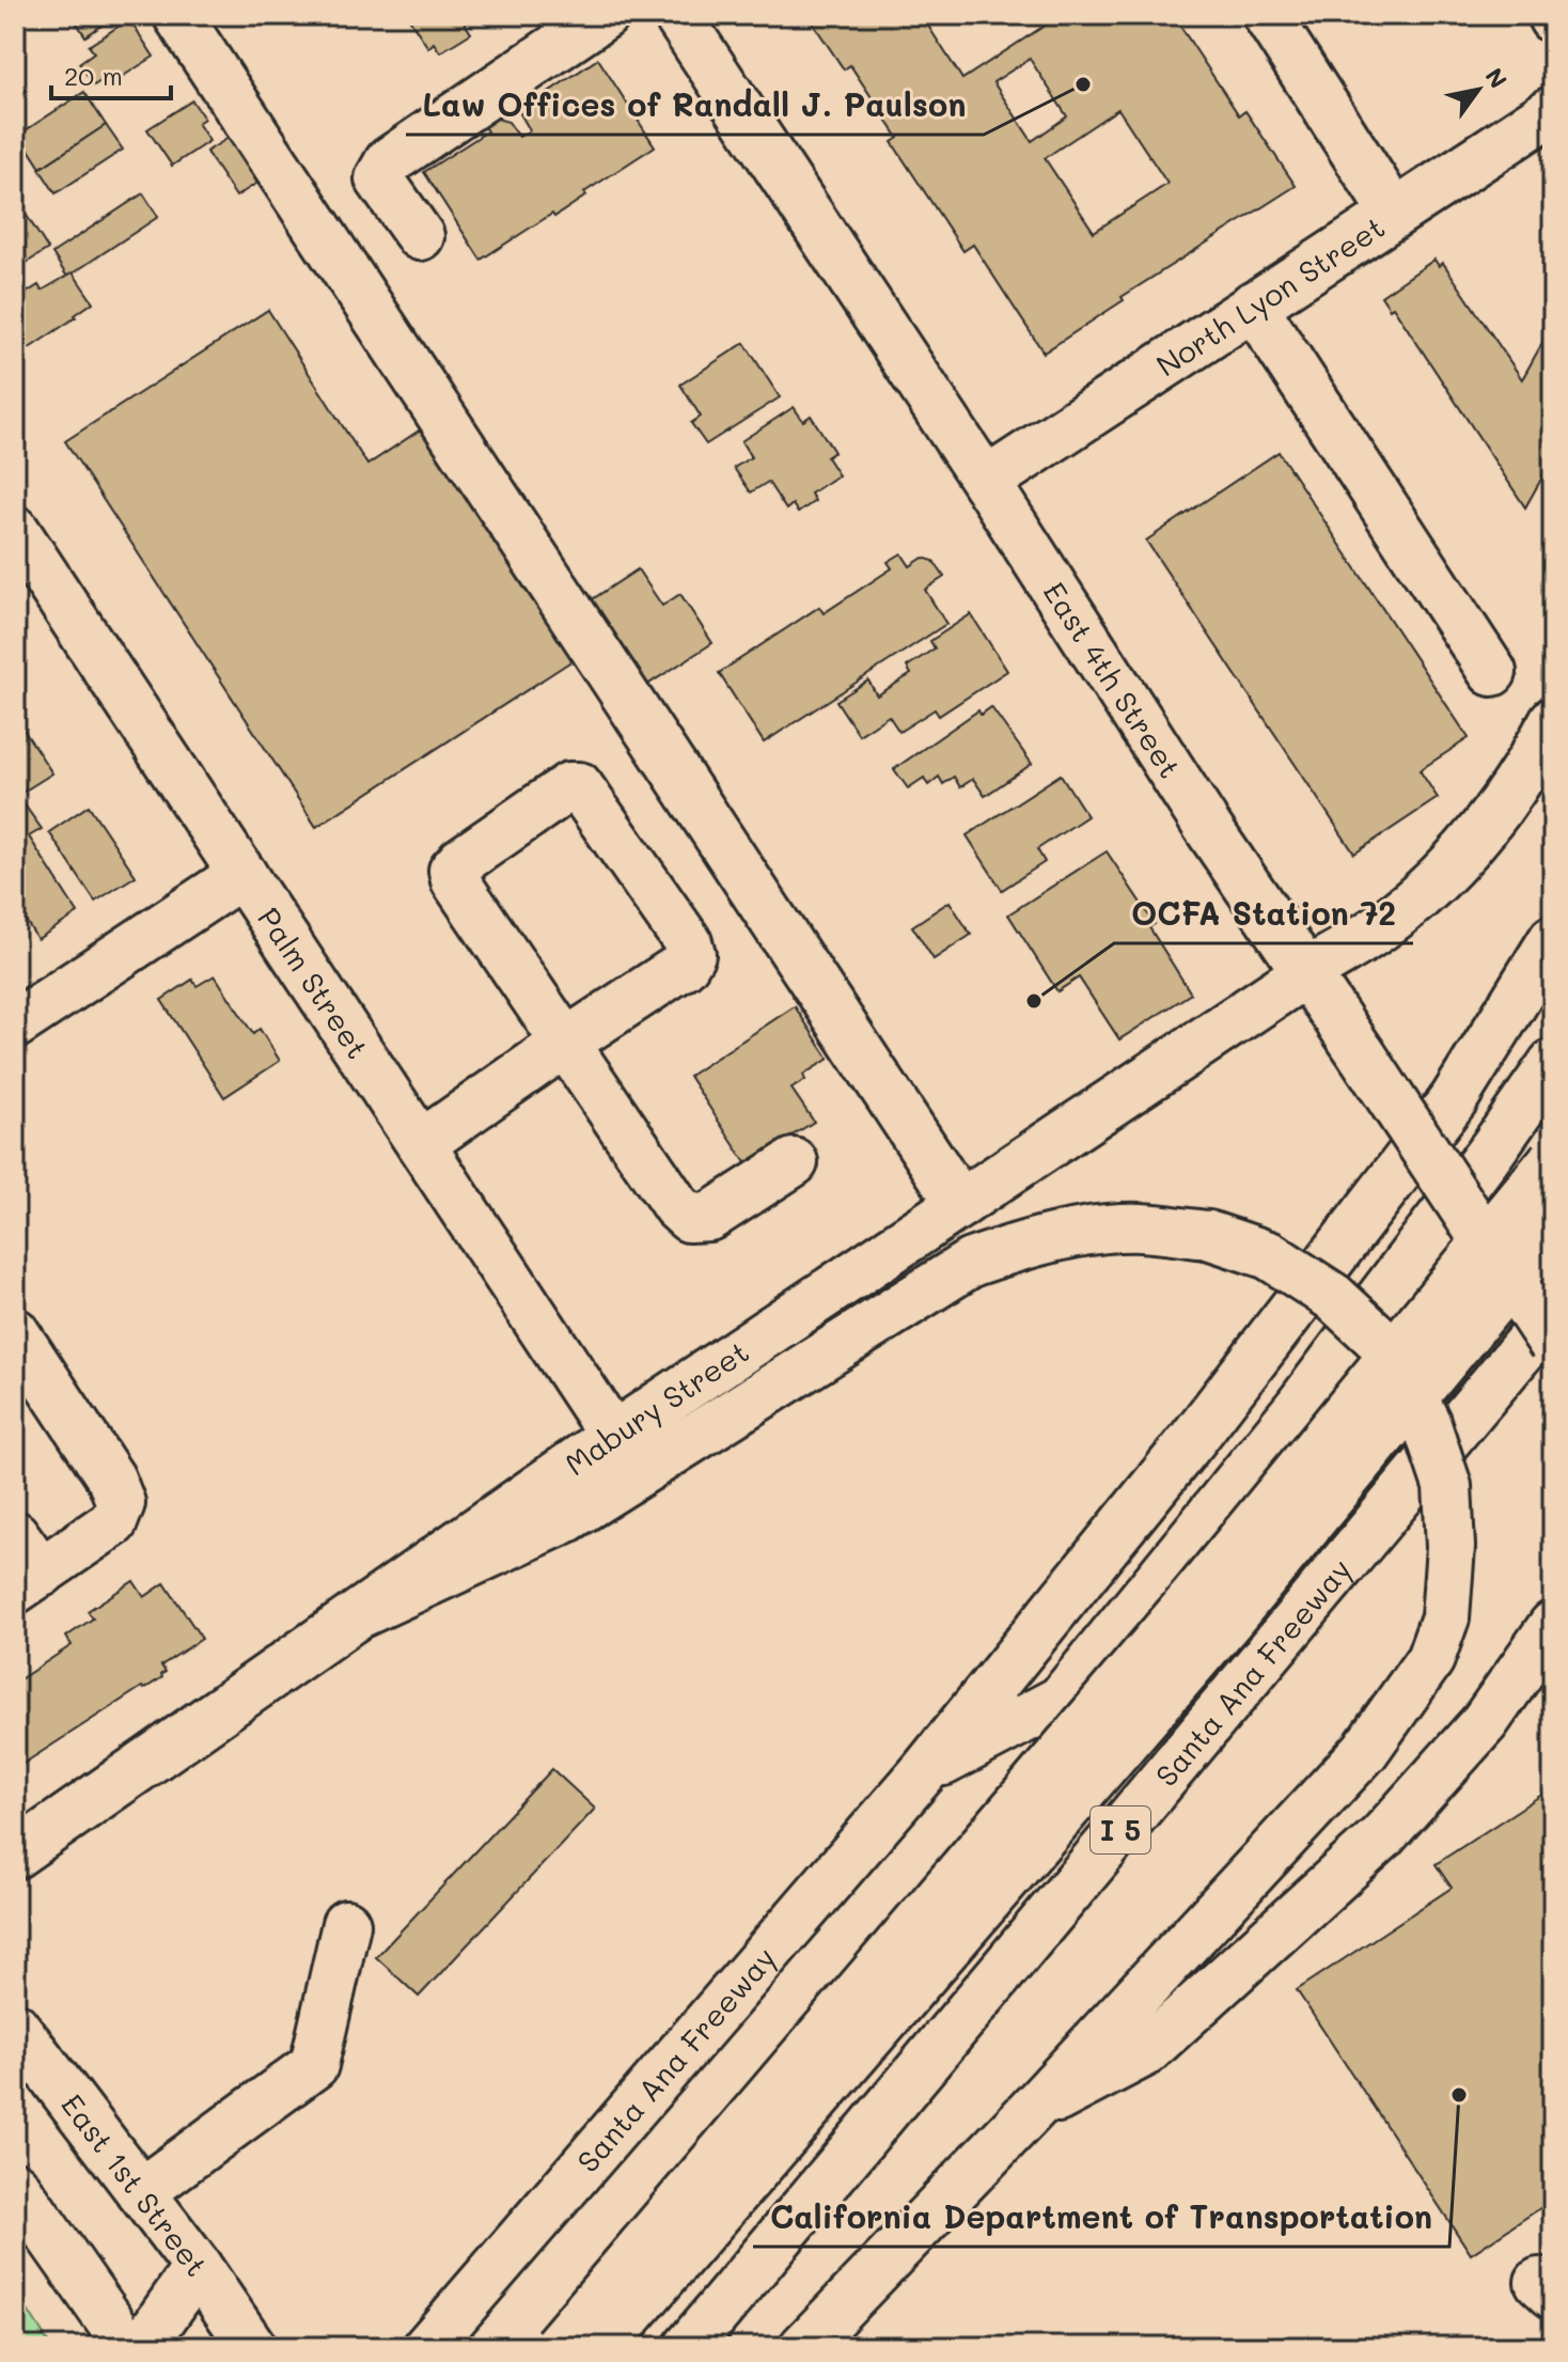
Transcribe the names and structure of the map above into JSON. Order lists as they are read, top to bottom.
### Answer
{
  "streets": {
    "main road": [
      "North Lyon Street",
      "East 4th Street",
      "Palm Street",
      "Mabury Street",
      "Santa Ana Freeway",
      "I 5",
      "East 1st Street"
    ]
  },
  "crossings": [
    ["North Lyon Street", "East 4th Street"],
    ["East 4th Street", "Mabury Street"],
    ["Palm Street", "Mabury Street"]
  ],
  "places": ["Law Offices of Randall J. Paulson", "OCFA Station 72", "California Department of Transportation"],
  "scale_bar": "20 m",
  "north": "top right"
}
